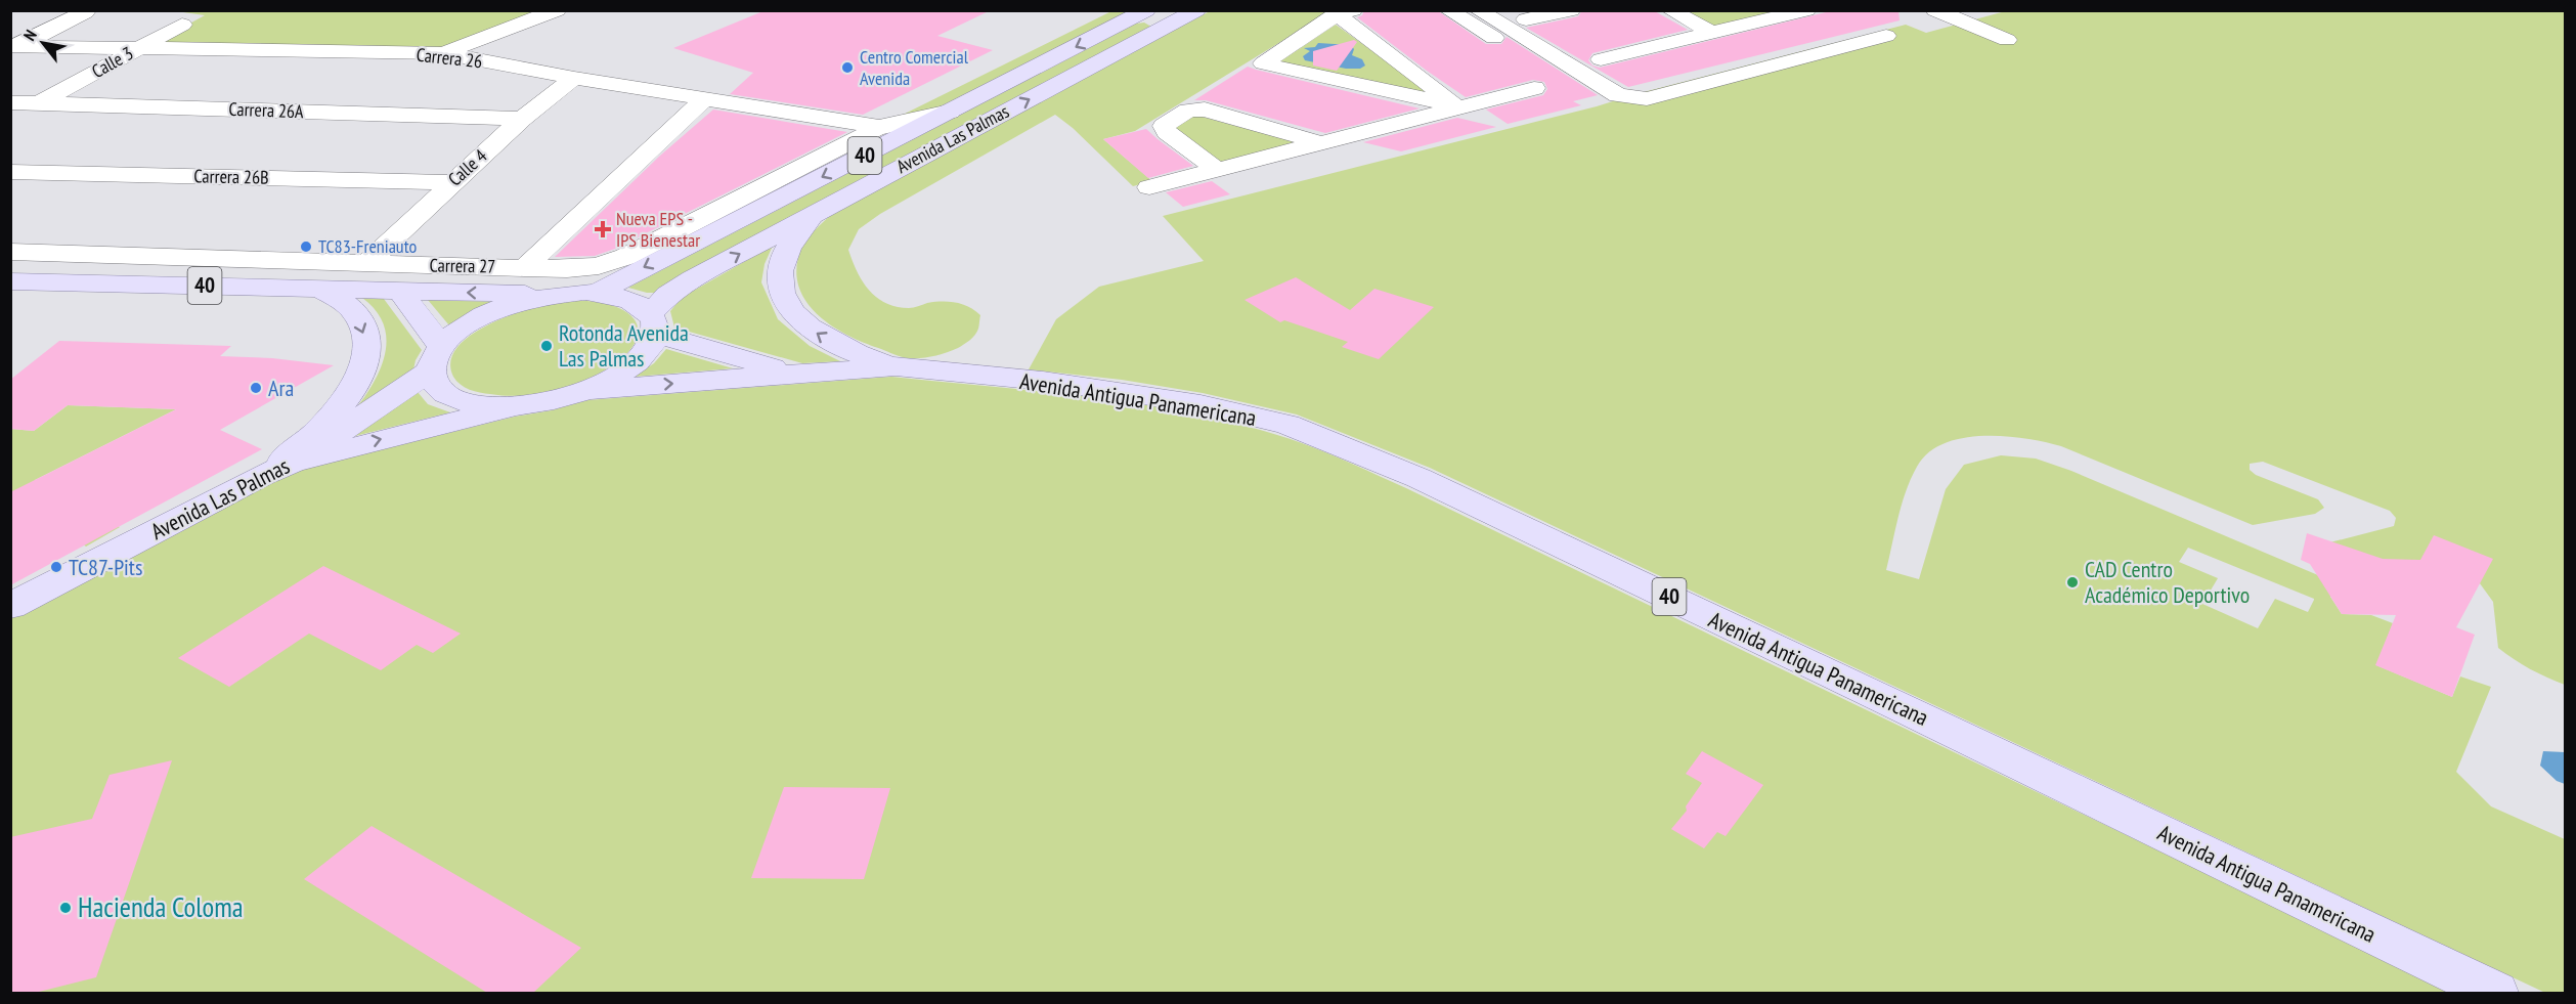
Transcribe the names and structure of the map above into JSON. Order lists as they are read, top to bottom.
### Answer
{
  "streets": {
    "main road": ["Avenida Las Palmas", "40", "Avenida Antigua Panamericana"],
    "street": [
      "Carrera 26",
      "Calle 3",
      "Carrera 26A",
      "Calle 4",
      "Carrera 26B",
      "Carrera 27"
    ]
  },
  "crossings": [
    ["Carrera 26", "Calle 3"],
    ["Carrera 26", "Avenida Las Palmas"],
    ["Carrera 26", "Calle 4"],
    ["Carrera 26", "Carrera 27"],
    ["Calle 3", "Carrera 26A"],
    ["Carrera 26A", "Calle 4"],
    ["Avenida Las Palmas", "40"],
    ["Avenida Las Palmas", "Avenida Antigua Panamericana"],
    ["40", "Avenida Antigua Panamericana"],
    ["Calle 4", "Carrera 26B"],
    ["Calle 4", "Carrera 27"]
  ],
  "places": {
    "other": [
      "Centro Comercial Avenida",
      "TC83-Freniauto",
      "Rotonda Avenida Las Palmas",
      "Ara",
      "TC87-Pits",
      "CAD Centro Académico Deportivo",
      "Hacienda Coloma"
    ],
    "health": ["Nueva EPS - IPS Bienestar"]
  },
  "north": "top left"
}
